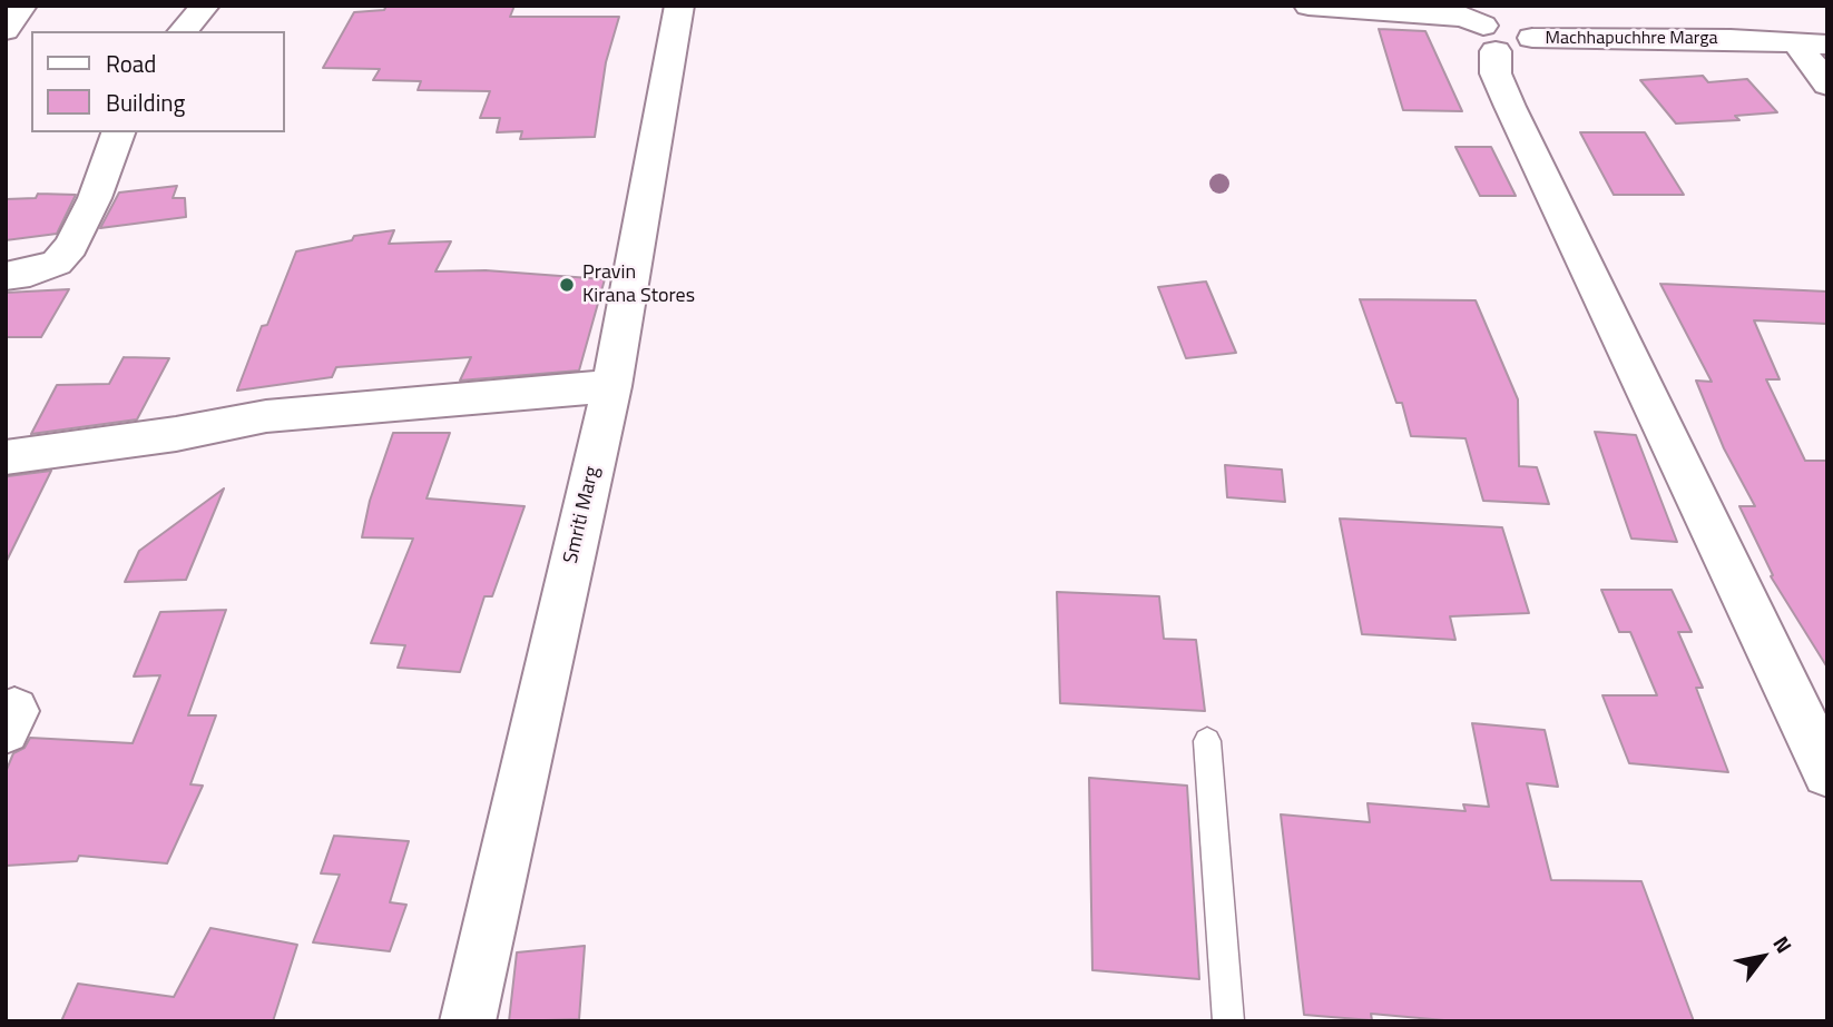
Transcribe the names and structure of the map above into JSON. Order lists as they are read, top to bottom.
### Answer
{
  "streets": {
    "street": ["Machhapuchhre Marga", "Smriti Marg"]
  },
  "places": ["Pravin Kirana Stores"],
  "legend": ["Road", "Building"],
  "north": "top right"
}
